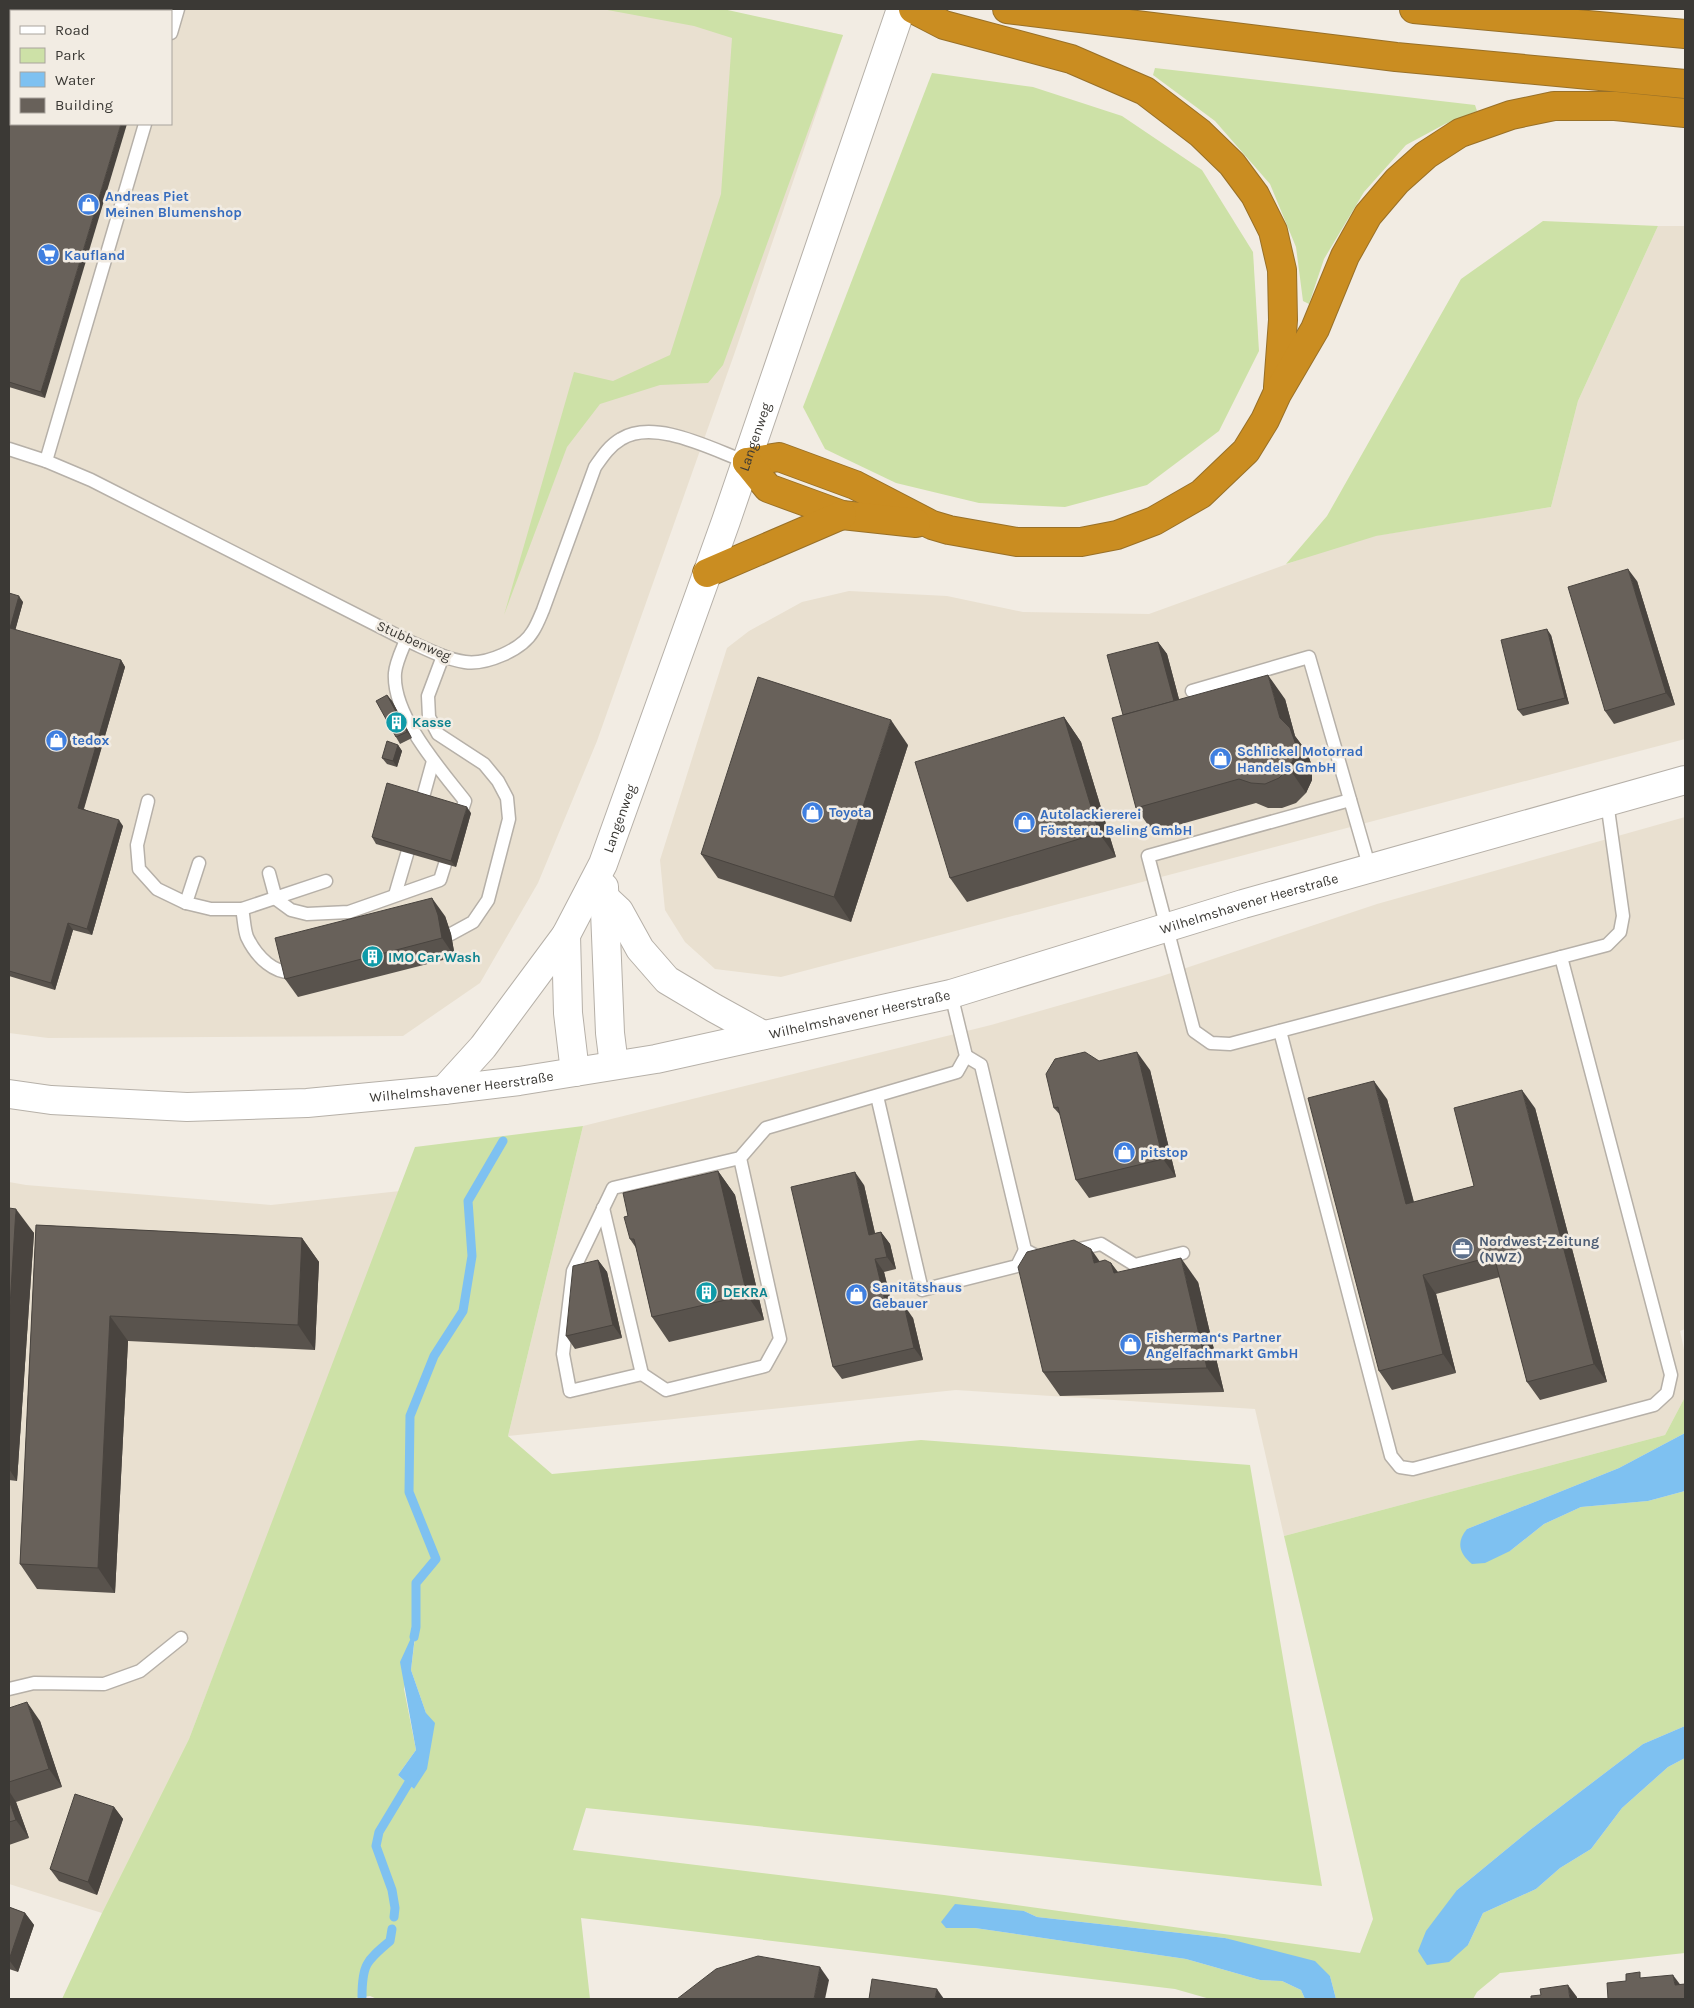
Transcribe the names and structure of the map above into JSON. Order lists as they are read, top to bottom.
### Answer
{
  "streets": {
    "street": ["Langenweg", "Wilhelmshavener Heerstraße"],
    "lane": ["Stubbenweg"]
  },
  "crossings": [
    ["Langenweg", "Stubbenweg"],
    ["Langenweg", "Wilhelmshavener Heerstraße"]
  ],
  "places": {
    "shop": [
      "Andreas Piet Meinen Blumenshop",
      "tedox",
      "Schlickel Motorrad Handels GmbH",
      "Toyota",
      "Autolackiererei Förster u. Beling GmbH",
      "pitstop",
      "Sanitätshaus Gebauer",
      "Fisherman‘s Partner Angelfachmarkt GmbH"
    ],
    "supermarket": ["Kaufland"],
    "building": ["Kasse", "IMO Car Wash", "DEKRA"],
    "office": ["Nordwest-Zeitung (NWZ)"]
  },
  "legend": [
    "Road",
    "Park",
    "Water",
    "Building"
  ]
}
